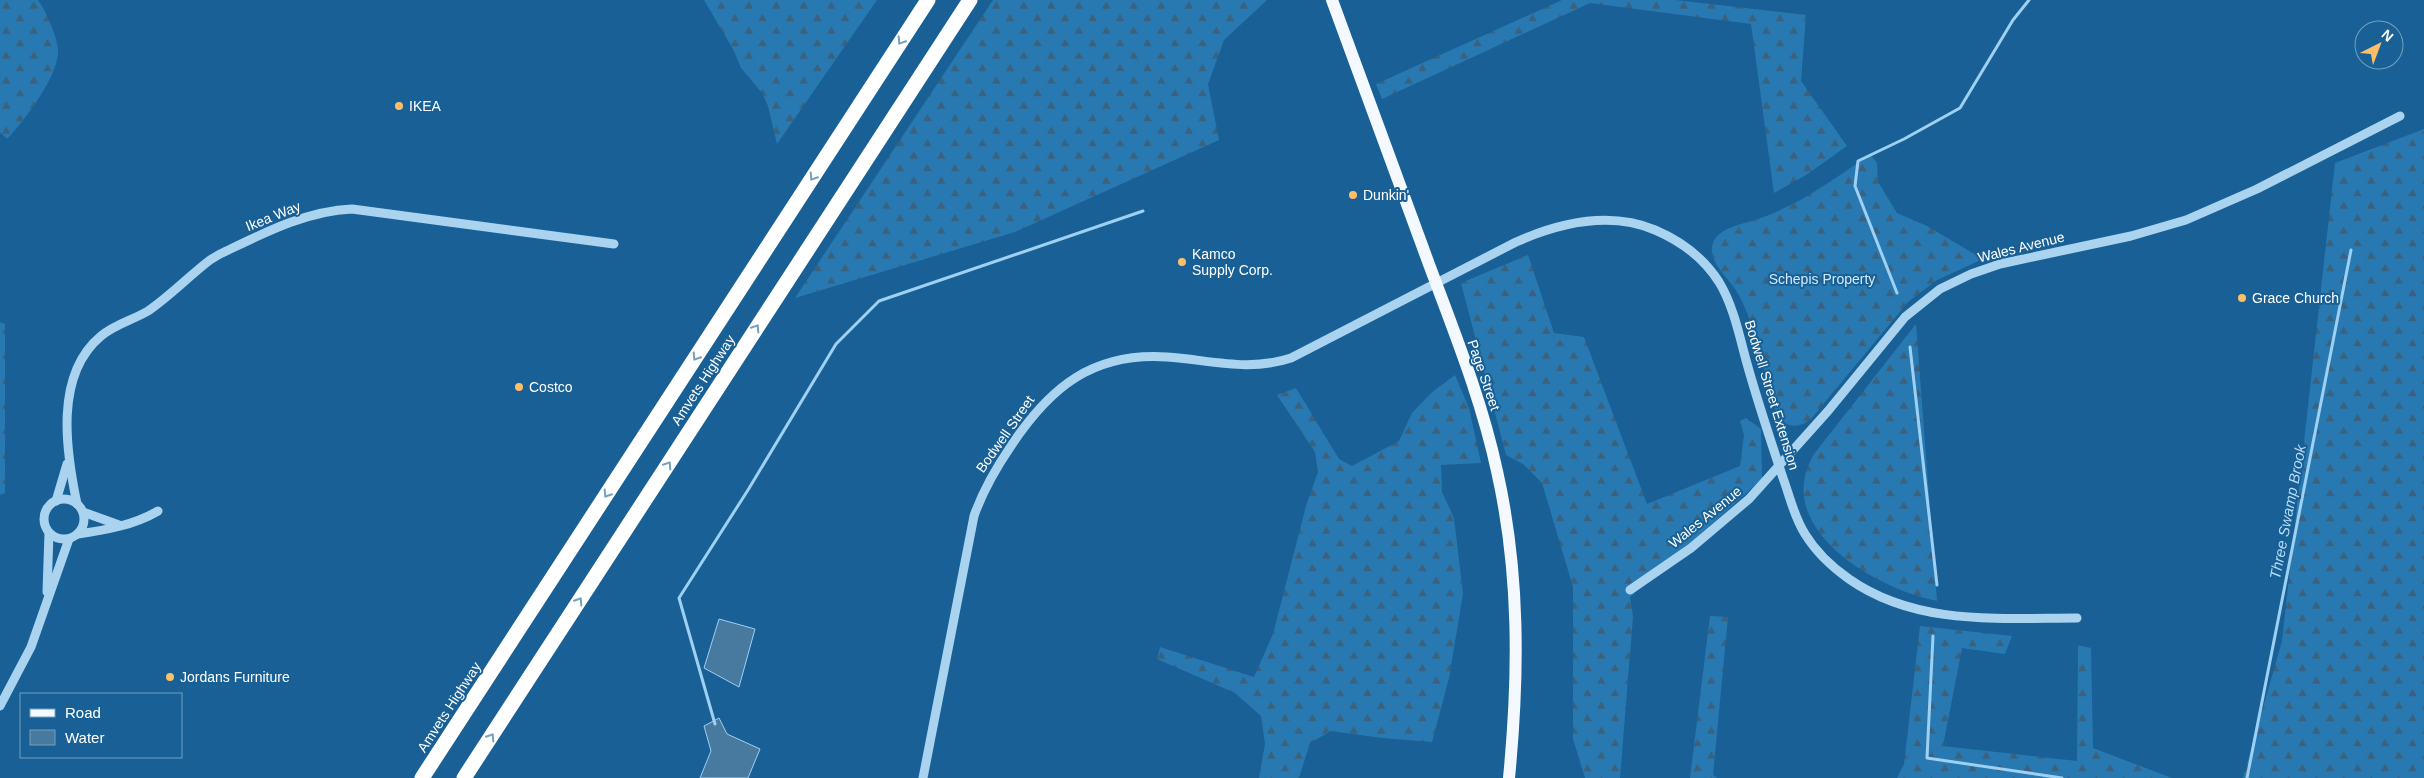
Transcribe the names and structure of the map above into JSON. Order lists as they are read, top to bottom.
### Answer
{
  "streets": {
    "highway": ["Amvets Highway"],
    "main road": ["Page Street"],
    "street": [
      "Ikea Way",
      "Wales Avenue",
      "Bodwell Street Extension",
      "Bodwell Street"
    ]
  },
  "crossings": [
    ["Wales Avenue", "Bodwell Street Extension"],
    ["Page Street", "Bodwell Street Extension"],
    ["Page Street", "Bodwell Street"],
    ["Bodwell Street Extension", "Bodwell Street"]
  ],
  "water": ["Three Swamp Brook"],
  "parks": ["Schepis Property"],
  "places": [
    "IKEA",
    "Dunkin'",
    "Kamco Supply Corp.",
    "Grace Church",
    "Costco",
    "Jordans Furniture"
  ],
  "legend": ["Road", "Water"],
  "north": "top right"
}
